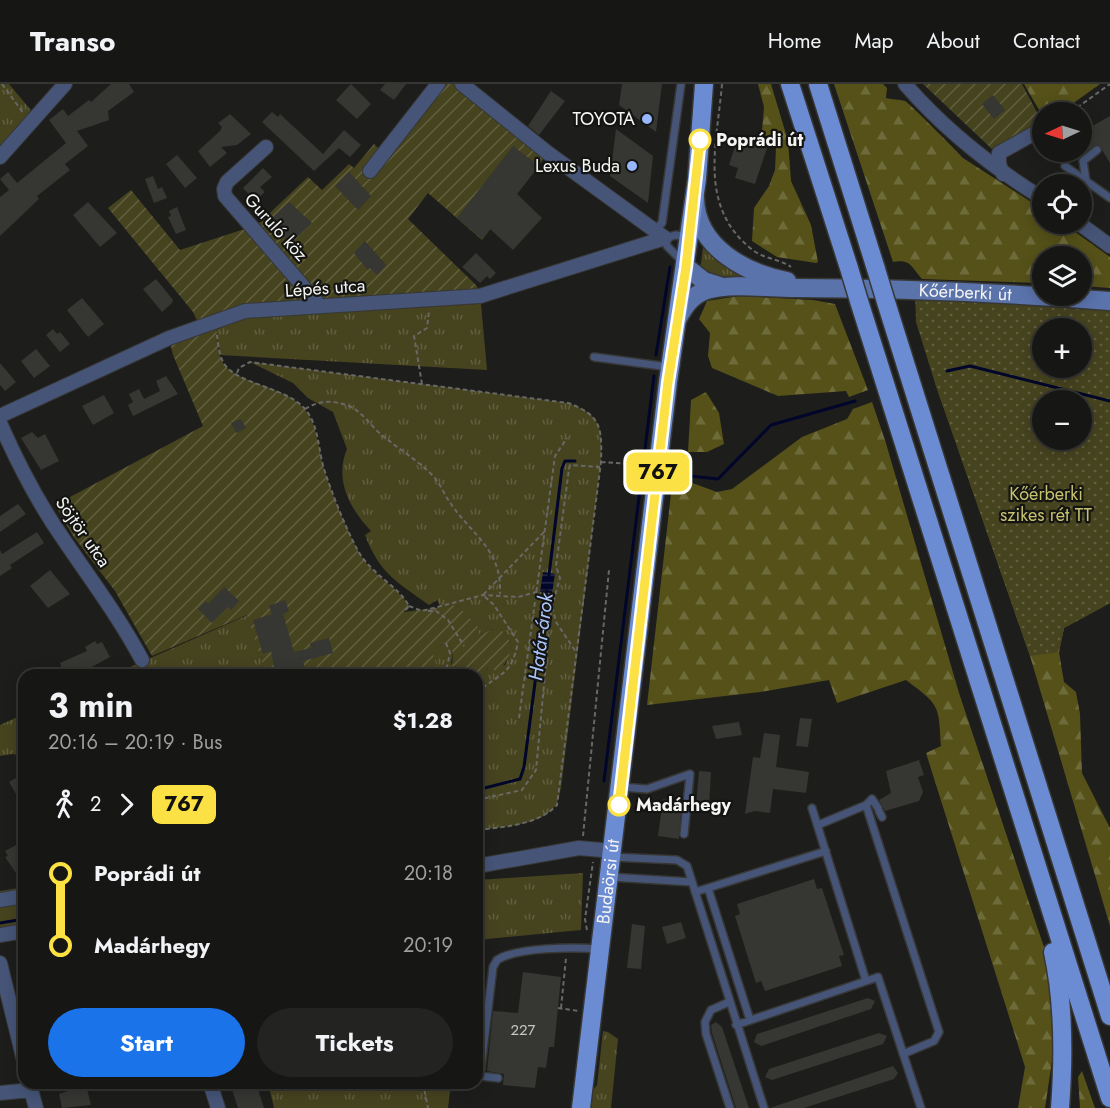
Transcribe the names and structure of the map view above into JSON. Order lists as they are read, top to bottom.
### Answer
{
  "streets": {
    "main road": ["Budaörsi út"],
    "street": [
      "Guruló köz",
      "Lépés utca",
      "Kőérberki út",
      "Söjtör utca"
    ]
  },
  "crossings": [
    ["Guruló köz", "Lépés utca"],
    ["Kőérberki út", "Budaörsi út"]
  ],
  "water": ["Határ-árok"],
  "parks": ["Kőérberki szikes rét TT"],
  "places": [
    "TOYOTA",
    "Poprádi út",
    "Lexus Buda",
    "Madárhegy"
  ],
  "lines": ["bus line 767"],
  "house_numbers": ["227"],
  "north": "left",
  "page": {
    "header": "Transo",
    "nav": [
      "Home",
      "Map",
      "About",
      "Contact"
    ],
    "on_map": "767",
    "map_buttons": ["+", "−"],
    "heading": ["3 min", "20:16 – 20:19 · Bus", "$1.28"],
    "legs": ["2", "767"],
    "list": [
      {
        "name": "Poprádi út",
        "value": "20:18"
      },
      {
        "name": "Madárhegy",
        "value": "20:19"
      }
    ],
    "buttons": ["Start", "Tickets"]
  }
}
